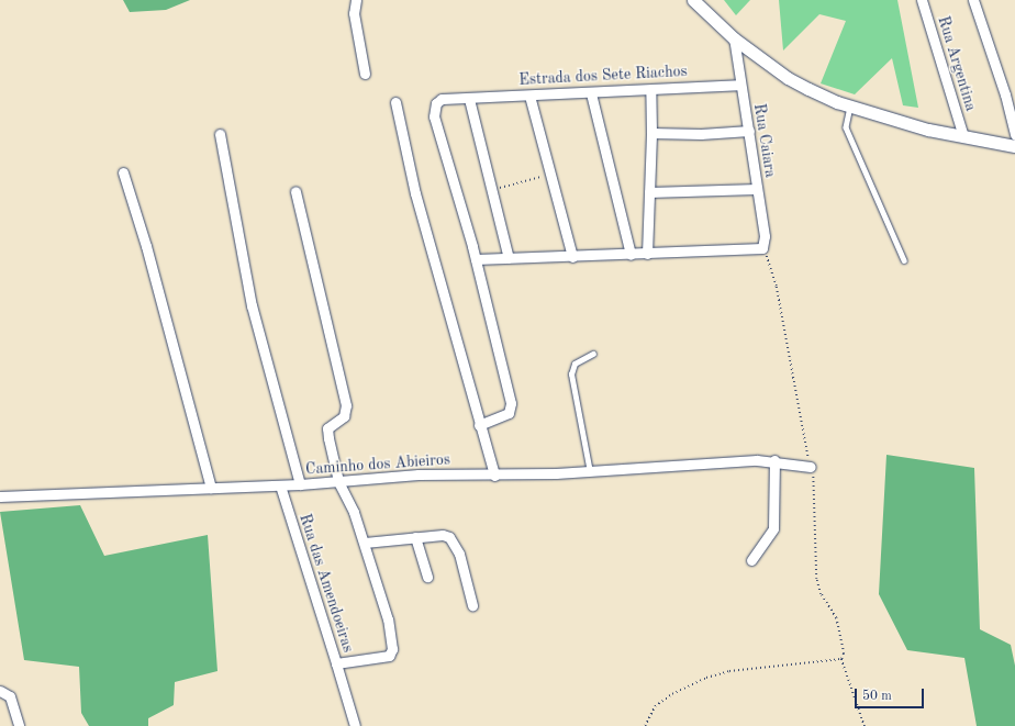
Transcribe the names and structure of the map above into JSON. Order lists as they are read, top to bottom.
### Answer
{
  "streets": {
    "street": [
      "Rua Argentina",
      "Estrada dos Sete Riachos",
      "Rua Caiara",
      "Caminho dos Abieiros",
      "Rua das Amendoeiras"
    ]
  },
  "crossings": [
    ["Estrada dos Sete Riachos", "Rua Caiara"],
    ["Caminho dos Abieiros", "Rua das Amendoeiras"]
  ],
  "scale_bar": "50 m"
}
